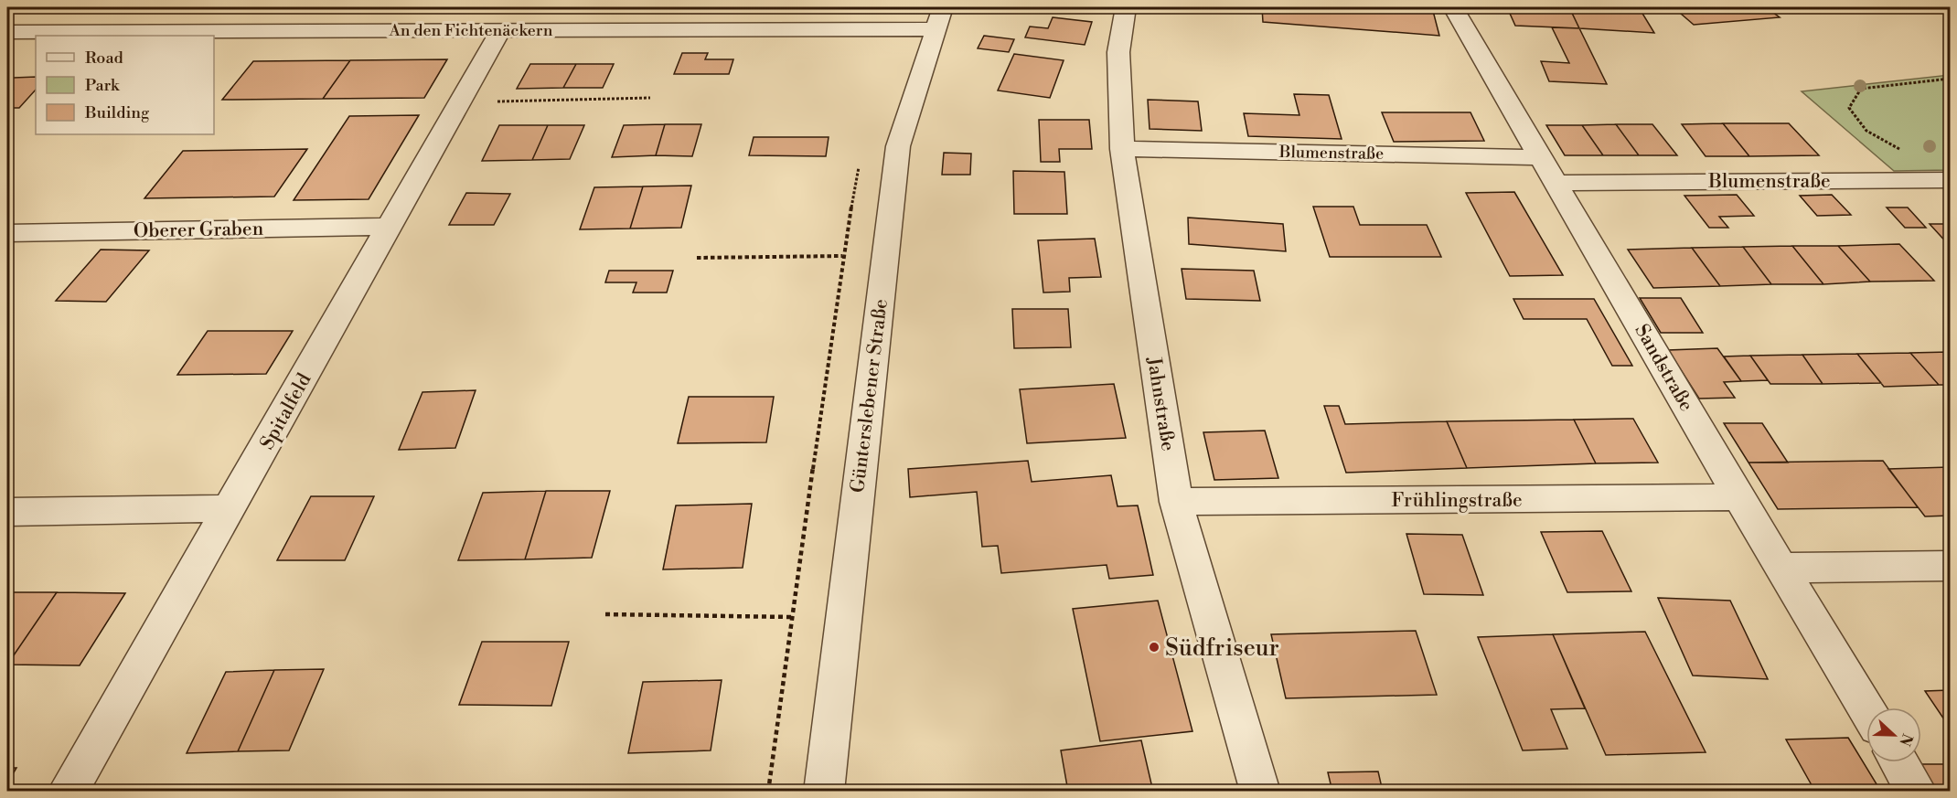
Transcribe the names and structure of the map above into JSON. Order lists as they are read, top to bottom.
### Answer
{
  "streets": {
    "street": [
      "An den Fichtenäckern",
      "Blumenstraße",
      "Oberer Graben",
      "Sandstraße",
      "Günterslebener Straße",
      "Jahnstraße",
      "Spitalfeld",
      "Frühlingstraße"
    ]
  },
  "crossings": [
    ["An den Fichtenäckern", "Günterslebener Straße"],
    ["An den Fichtenäckern", "Spitalfeld"],
    ["Blumenstraße", "Sandstraße"],
    ["Blumenstraße", "Jahnstraße"],
    ["Oberer Graben", "Spitalfeld"],
    ["Sandstraße", "Frühlingstraße"],
    ["Jahnstraße", "Frühlingstraße"]
  ],
  "places": ["Südfriseur"],
  "legend": ["Road", "Park", "Building"],
  "north": "right"
}
